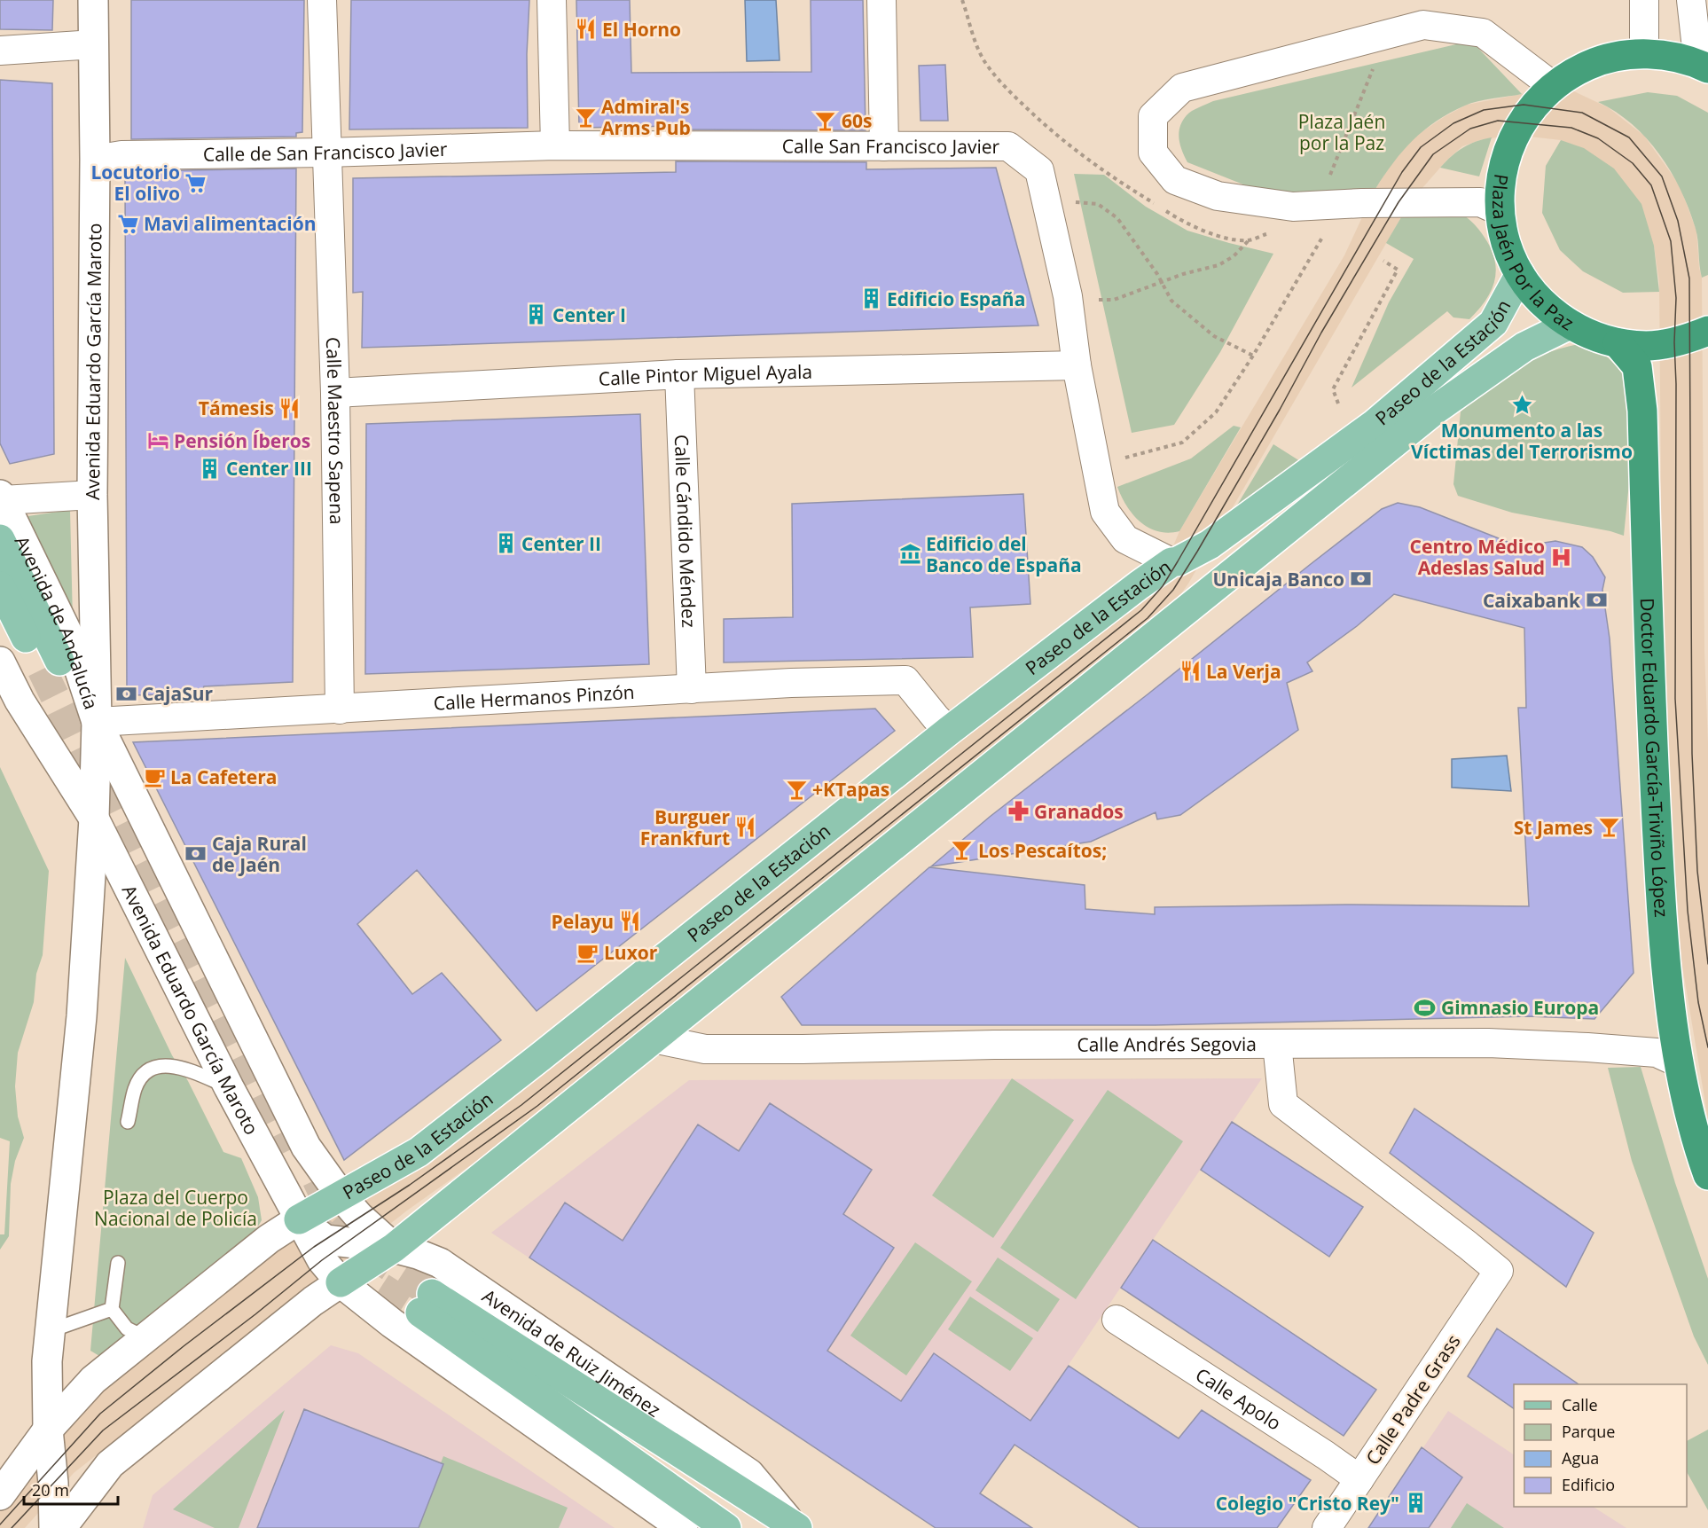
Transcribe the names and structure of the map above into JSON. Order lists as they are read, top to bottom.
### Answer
{
  "streets": {
    "highway": ["Plaza Jaén Por la Paz", "Doctor Eduardo García-Triviño López"],
    "main road": ["Paseo de la Estación", "Avenida de Andalucía", "Avenida de Ruiz Jiménez"],
    "street": [
      "Calle San Francisco Javier",
      "Calle de San Francisco Javier",
      "Avenida Eduardo García Maroto",
      "Calle Pintor Miguel Ayala",
      "Calle Maestro Sapena",
      "Calle Cándido Méndez",
      "Calle Hermanos Pinzón",
      "Calle Andrés Segovia",
      "Calle Apolo",
      "Calle Padre Grass"
    ]
  },
  "crossings": [
    ["Calle San Francisco Javier", "Calle de San Francisco Javier"],
    ["Calle San Francisco Javier", "Paseo de la Estación"],
    ["Calle San Francisco Javier", "Calle Pintor Miguel Ayala"],
    ["Calle de San Francisco Javier", "Avenida Eduardo García Maroto"],
    ["Calle de San Francisco Javier", "Calle Maestro Sapena"],
    ["Plaza Jaén Por la Paz", "Paseo de la Estación"],
    ["Plaza Jaén Por la Paz", "Doctor Eduardo García-Triviño López"],
    ["Paseo de la Estación", "Avenida Eduardo García Maroto"],
    ["Paseo de la Estación", "Calle Hermanos Pinzón"],
    ["Paseo de la Estación", "Calle Andrés Segovia"],
    ["Paseo de la Estación", "Avenida de Ruiz Jiménez"],
    ["Avenida Eduardo García Maroto", "Avenida de Andalucía"],
    ["Avenida Eduardo García Maroto", "Calle Hermanos Pinzón"],
    ["Avenida Eduardo García Maroto", "Avenida de Ruiz Jiménez"],
    ["Calle Pintor Miguel Ayala", "Calle Maestro Sapena"],
    ["Calle Pintor Miguel Ayala", "Calle Cándido Méndez"],
    ["Calle Maestro Sapena", "Calle Hermanos Pinzón"],
    ["Calle Cándido Méndez", "Calle Hermanos Pinzón"],
    ["Avenida de Andalucía", "Calle Hermanos Pinzón"],
    ["Doctor Eduardo García-Triviño López", "Calle Andrés Segovia"],
    ["Calle Andrés Segovia", "Calle Padre Grass"],
    ["Calle Apolo", "Calle Padre Grass"]
  ],
  "parks": ["Plaza Jaén por la Paz", "Plaza del Cuerpo Nacional de Policía"],
  "places": {
    "restaurant": [
      "El Horno",
      "Támesis",
      "La Verja",
      "Burguer Frankfurt",
      "Pelayu"
    ],
    "bar": [
      "Admiral's Arms Pub",
      "60s",
      "+KTapas",
      "St James",
      "Los Pescaítos;"
    ],
    "supermarket": ["Locutorio El olivo", "Mavi alimentación"],
    "building": [
      "Edificio España",
      "Center I",
      "Center III",
      "Center II",
      "Colegio \"Cristo Rey\""
    ],
    "place": ["Monumento a las Víctimas del Terrorismo"],
    "hotel": ["Pensión Íberos"],
    "museum": ["Edificio del Banco de España"],
    "hospital": ["Centro Médico Adeslas Salud"],
    "bank": [
      "Unicaja Banco",
      "Caixabank",
      "CajaSur",
      "Caja Rural de Jaén"
    ],
    "cafe": ["La Cafetera", "Luxor"],
    "pharmacy": ["Granados"],
    "sports": ["Gimnasio Europa"]
  },
  "legend": [
    "Calle",
    "Parque",
    "Agua",
    "Edificio"
  ],
  "scale_bar": "20 m"
}
